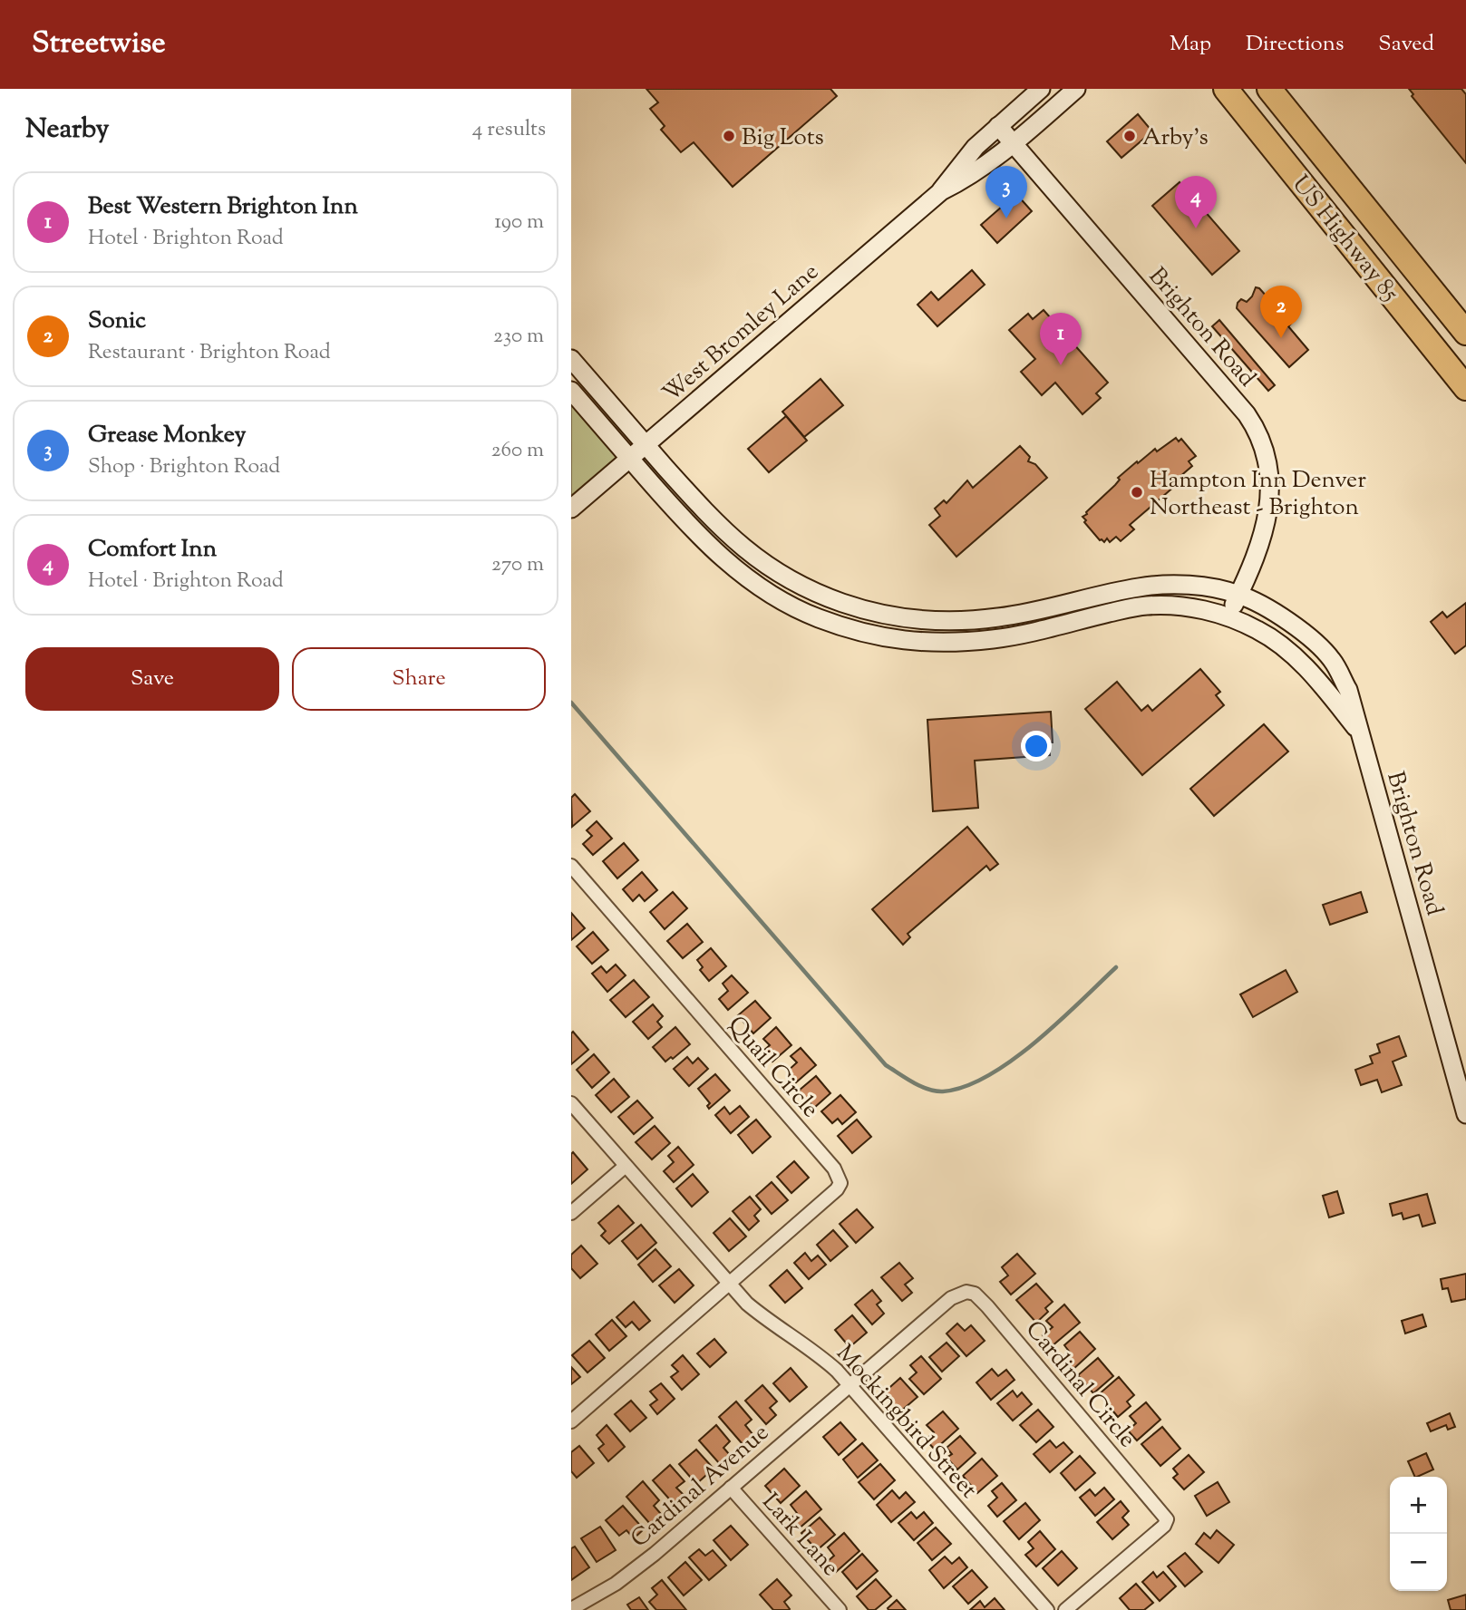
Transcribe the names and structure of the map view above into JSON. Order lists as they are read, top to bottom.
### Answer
{
  "streets": {
    "highway": ["US Highway 85"],
    "main road": ["Brighton Road", "West Bromley Lane"],
    "street": [
      "Quail Circle",
      "Cardinal Circle",
      "Mockingbird Street",
      "Cardinal Avenue",
      "Lark Lane"
    ]
  },
  "crossings": [
    ["Brighton Road", "West Bromley Lane"],
    ["Quail Circle", "Mockingbird Street"],
    ["Cardinal Circle", "Mockingbird Street"],
    ["Cardinal Circle", "Cardinal Avenue"],
    ["Mockingbird Street", "Cardinal Avenue"],
    ["Cardinal Avenue", "Lark Lane"]
  ],
  "places": ["Big Lots", "Arby's", "Hampton Inn Denver Northeast - Brighton"],
  "page": {
    "header": "Streetwise",
    "nav": ["Map", "Directions", "Saved"],
    "heading": ["Nearby", "4 results"],
    "pins": [
      "3",
      "4",
      "2",
      "1"
    ],
    "list": [
      {
        "mark": "1",
        "name": "Best Western Brighton Inn",
        "note": "Hotel · Brighton Road",
        "value": "190 m"
      },
      {
        "mark": "2",
        "name": "Sonic",
        "note": "Restaurant · Brighton Road",
        "value": "230 m"
      },
      {
        "mark": "3",
        "name": "Grease Monkey",
        "note": "Shop · Brighton Road",
        "value": "260 m"
      },
      {
        "mark": "4",
        "name": "Comfort Inn",
        "note": "Hotel · Brighton Road",
        "value": "270 m"
      }
    ],
    "buttons": ["Save", "Share"],
    "map_buttons": ["+", "−"]
  }
}
